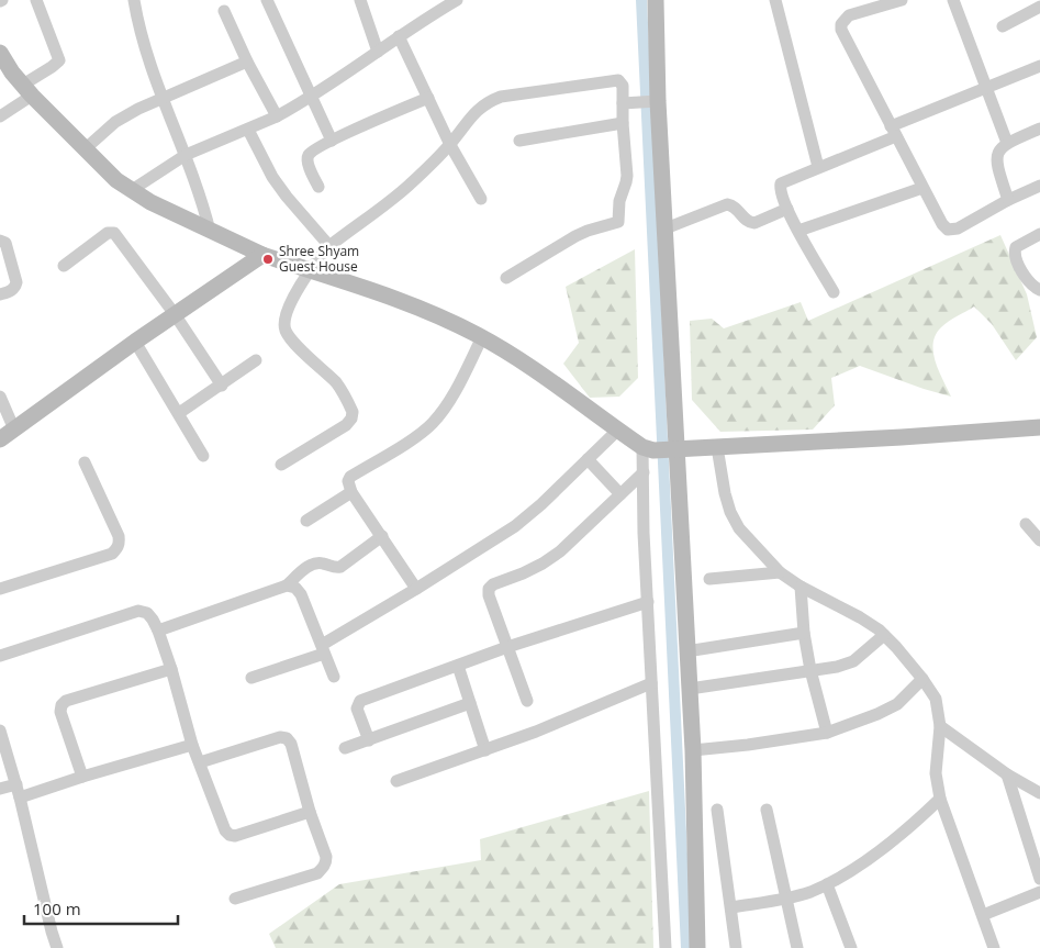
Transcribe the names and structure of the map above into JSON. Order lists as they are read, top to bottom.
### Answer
{
  "places": ["Shree Shyam Guest House"],
  "scale_bar": "100 m"
}
